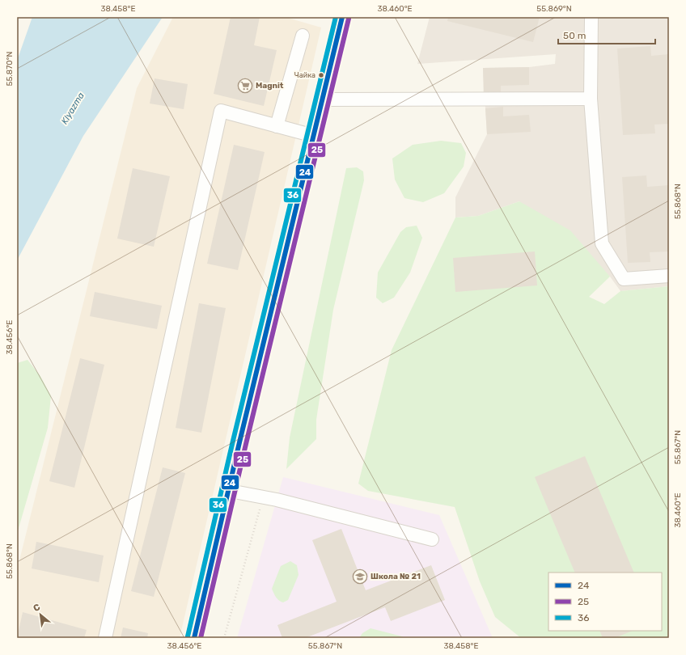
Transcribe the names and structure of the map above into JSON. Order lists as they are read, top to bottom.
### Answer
{
  "water": ["Klyazma"],
  "places": {
    "other": ["Чайка"],
    "supermarket": ["Magnit"],
    "school or university": ["Школа № 21"]
  },
  "lines": ["transit line 24", "transit line 36", "transit line 25"],
  "legend": ["24", "25", "36"],
  "scale_bar": "50 m",
  "north": "top left",
  "coordinates": [
    "38.458°E",
    "38.460°E",
    "55.869°N",
    "55.870°N",
    "55.868°N",
    "38.456°E",
    "55.867°N"
  ]
}
